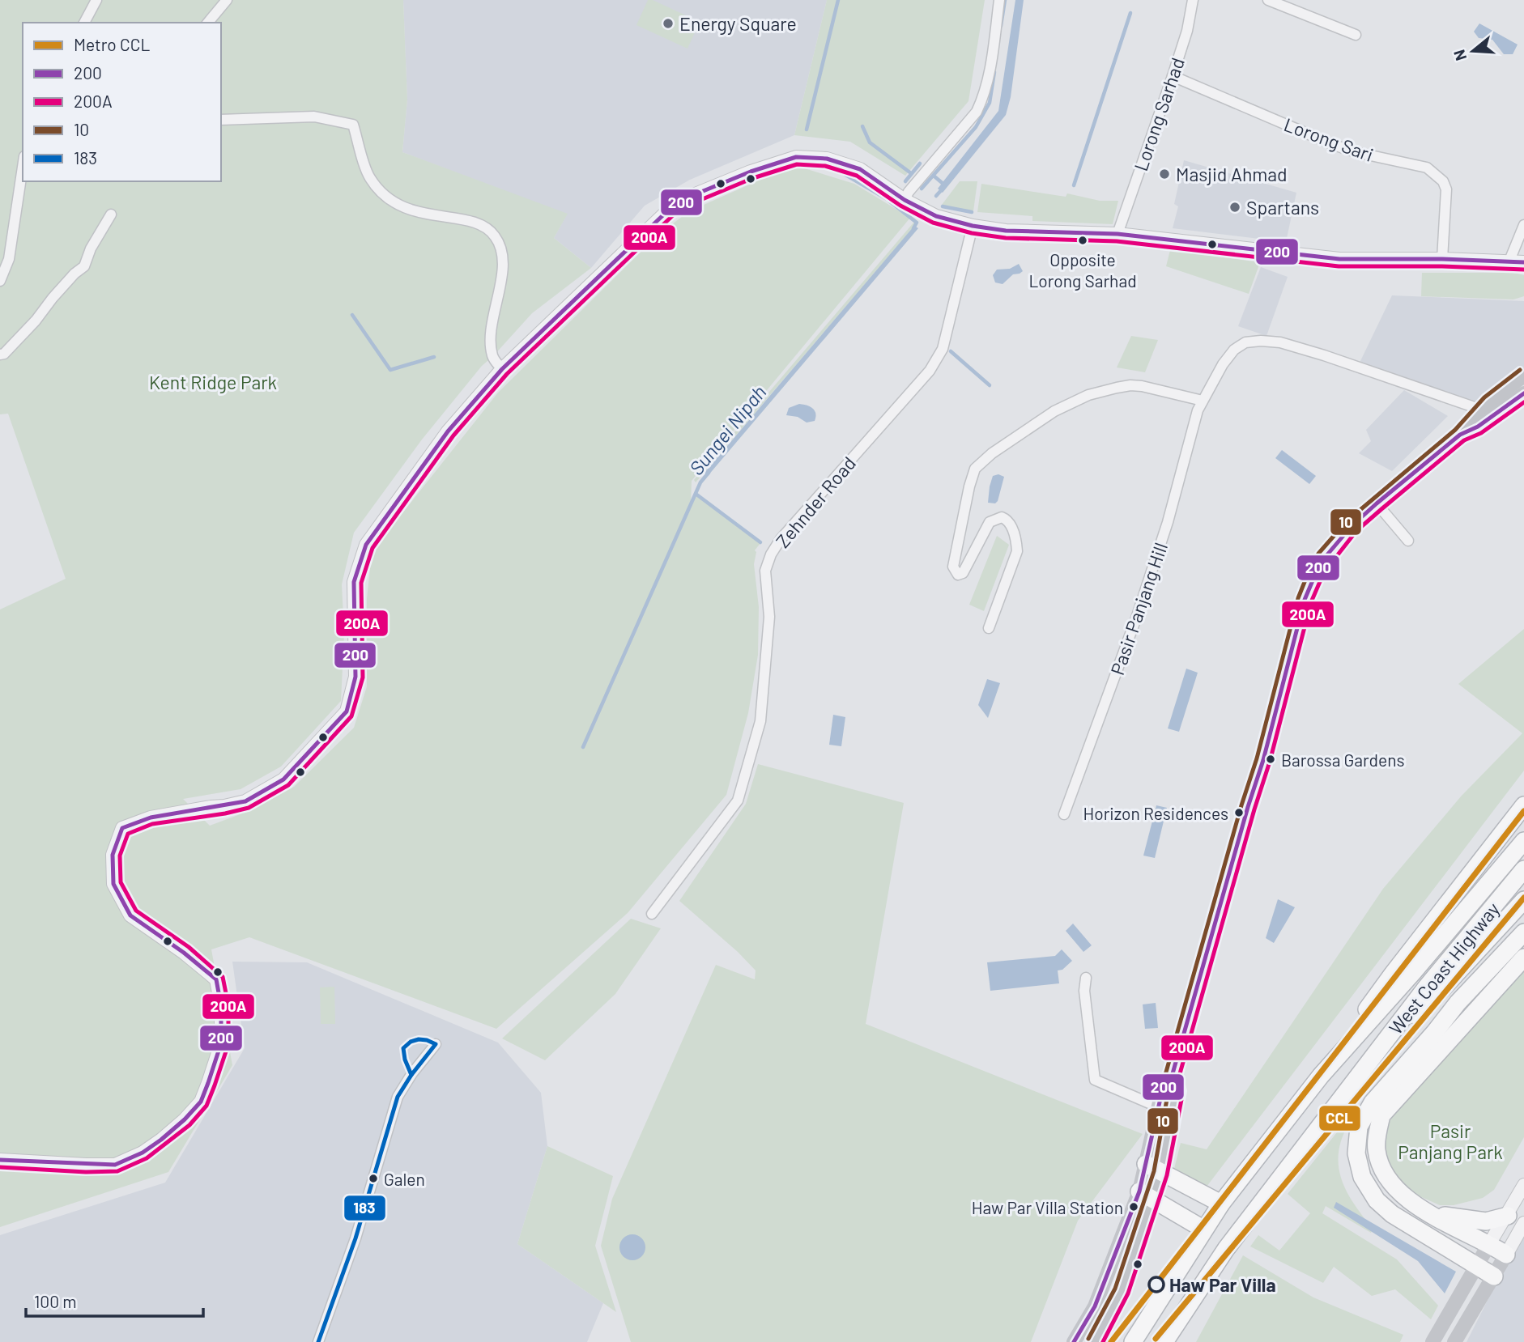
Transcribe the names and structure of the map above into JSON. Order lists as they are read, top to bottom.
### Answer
{
  "streets": {
    "highway": ["West Coast Highway"],
    "street": [
      "Lorong Sarhad",
      "Lorong Sari",
      "Zehnder Road",
      "Pasir Panjang Hill"
    ]
  },
  "crossings": [
    ["Lorong Sarhad", "Lorong Sari"]
  ],
  "water": ["Sungei Nipah"],
  "parks": ["Kent Ridge Park", "Pasir Panjang Park"],
  "places": [
    "Energy Square",
    "Masjid Ahmad",
    "Spartans",
    "Opposite Lorong Sarhad",
    "Barossa Gardens",
    "Horizon Residences",
    "Galen",
    "Haw Par Villa Station",
    "Haw Par Villa"
  ],
  "lines": [
    "transit line 200",
    "transit line 200A",
    "transit line 10",
    "metro line CCL",
    "transit line 183"
  ],
  "legend": [
    "Metro CCL",
    "200",
    "200A",
    "10",
    "183"
  ],
  "scale_bar": "100 m",
  "north": "left"
}
